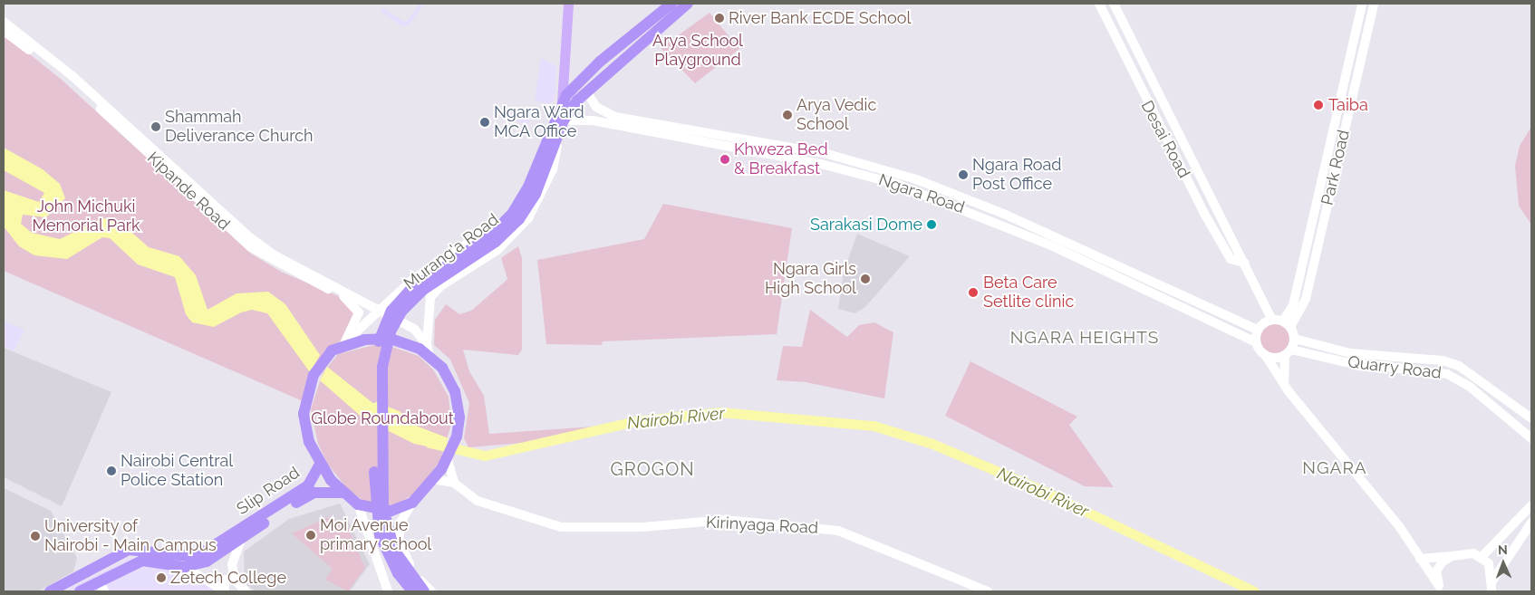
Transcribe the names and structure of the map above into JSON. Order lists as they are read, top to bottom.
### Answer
{
  "streets": {
    "highway": ["Murang'a Road", "Slip Road"],
    "main road": [
      "Desai Road",
      "Park Road",
      "Kipande Road",
      "Ngara Road",
      "Quarry Road",
      "Kirinyaga Road"
    ]
  },
  "crossings": [
    ["Desai Road", "Park Road"],
    ["Desai Road", "Ngara Road"],
    ["Desai Road", "Quarry Road"],
    ["Park Road", "Ngara Road"],
    ["Park Road", "Quarry Road"],
    ["Kipande Road", "Murang'a Road"],
    ["Ngara Road", "Murang'a Road"],
    ["Ngara Road", "Quarry Road"]
  ],
  "districts": ["NGARA HEIGHTS", "NGARA", "GROGON"],
  "water": ["Nairobi River"],
  "parks": ["Arya School Playground", "John Michuki Memorial Park", "Globe Roundabout"],
  "places": [
    "River Bank ECDE School",
    "Taiba",
    "Arya Vedic School",
    "Ngara Ward MCA Office",
    "Shammah Deliverance Church",
    "Khweza Bed & Breakfast",
    "Ngara Road Post Office",
    "Sarakasi Dome",
    "Ngara Girls High School",
    "Beta Care Setlite clinic",
    "Nairobi Central Police Station",
    "Moi Avenue primary school",
    "University of Nairobi - Main Campus",
    "Zetech College"
  ],
  "north": "top"
}
